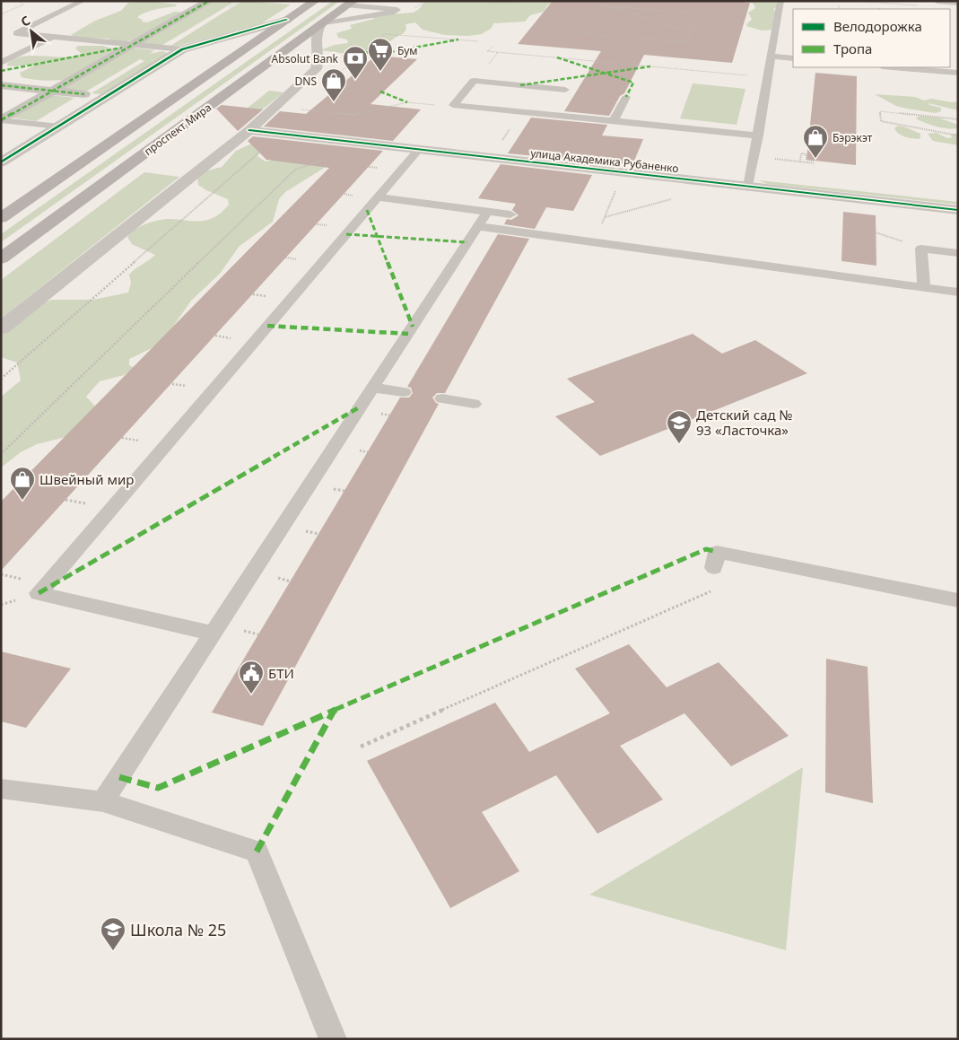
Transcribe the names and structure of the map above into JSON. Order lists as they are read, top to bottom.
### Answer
{
  "streets": {
    "main road": ["проспект Мира"],
    "street": ["улица Академика Рубаненко"]
  },
  "places": {
    "supermarket": ["Бум"],
    "bank": ["Absolut Bank"],
    "shop": ["DNS", "Бэрэкэт", "Швейный мир"],
    "school or university": ["Детский сад № 93 «Ласточка»", "Школа № 25"],
    "public building": ["БТИ"]
  },
  "legend": ["Велодорожка", "Тропа"],
  "north": "top left"
}
